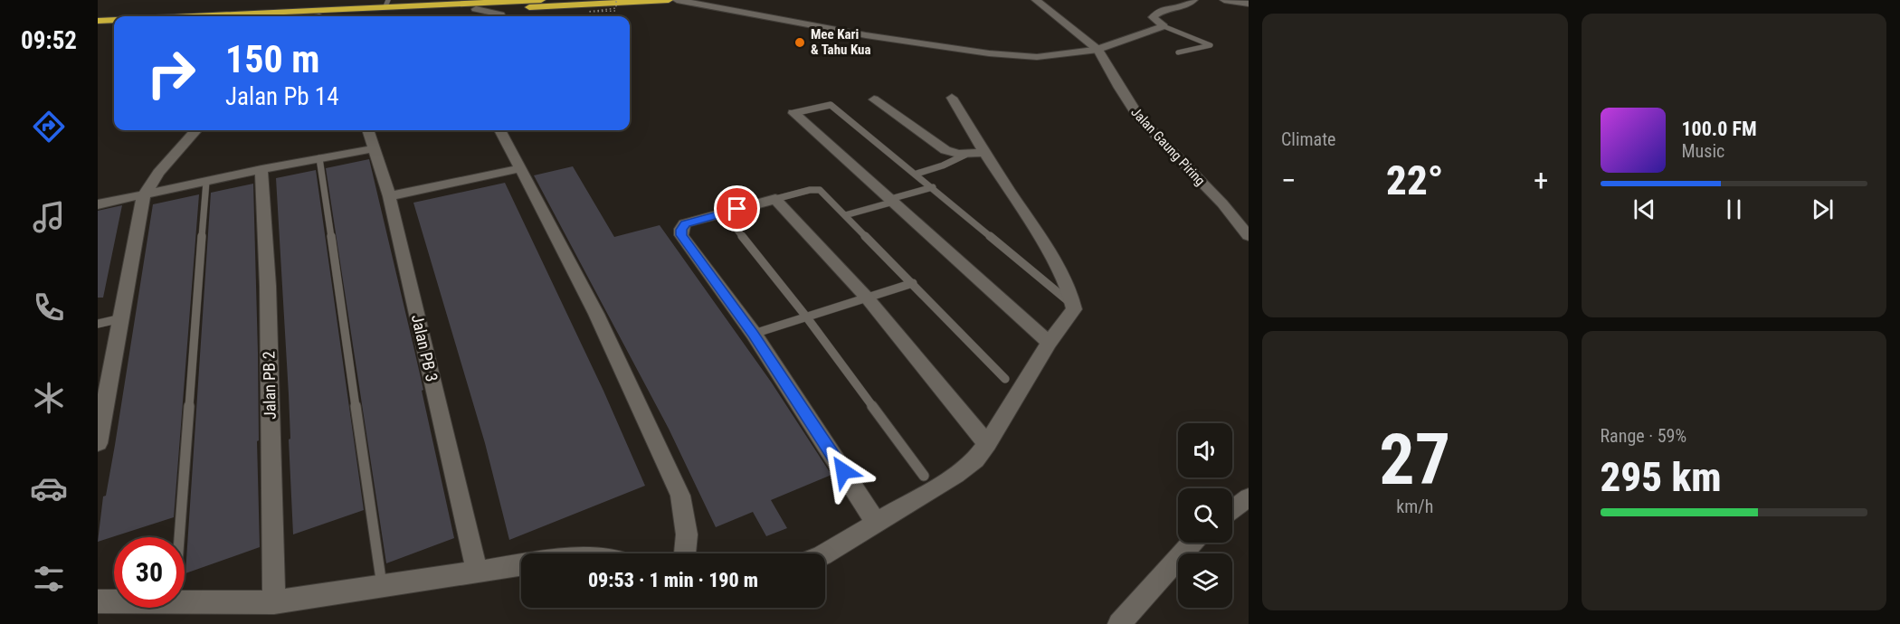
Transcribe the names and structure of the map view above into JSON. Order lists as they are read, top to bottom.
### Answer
{
  "streets": {
    "street": ["Jalan Gaung Piring", "Jalan PB 3", "Jalan PB 2"]
  },
  "places": ["Mee Kari & Tahu Kua"],
  "page": {
    "tabs": "09:52",
    "tile": [
      "Climate",
      ["27", "km/h"],
      ["Range · 59%", "295 km"]
    ],
    "turn": ["150 m", "Jalan Pb 14"],
    "song": ["100.0 FM", "Music"],
    "heat": ["−", "22°", "+"],
    "limit": "30",
    "trip": "09:53 · 1 min · 190 m"
  }
}
